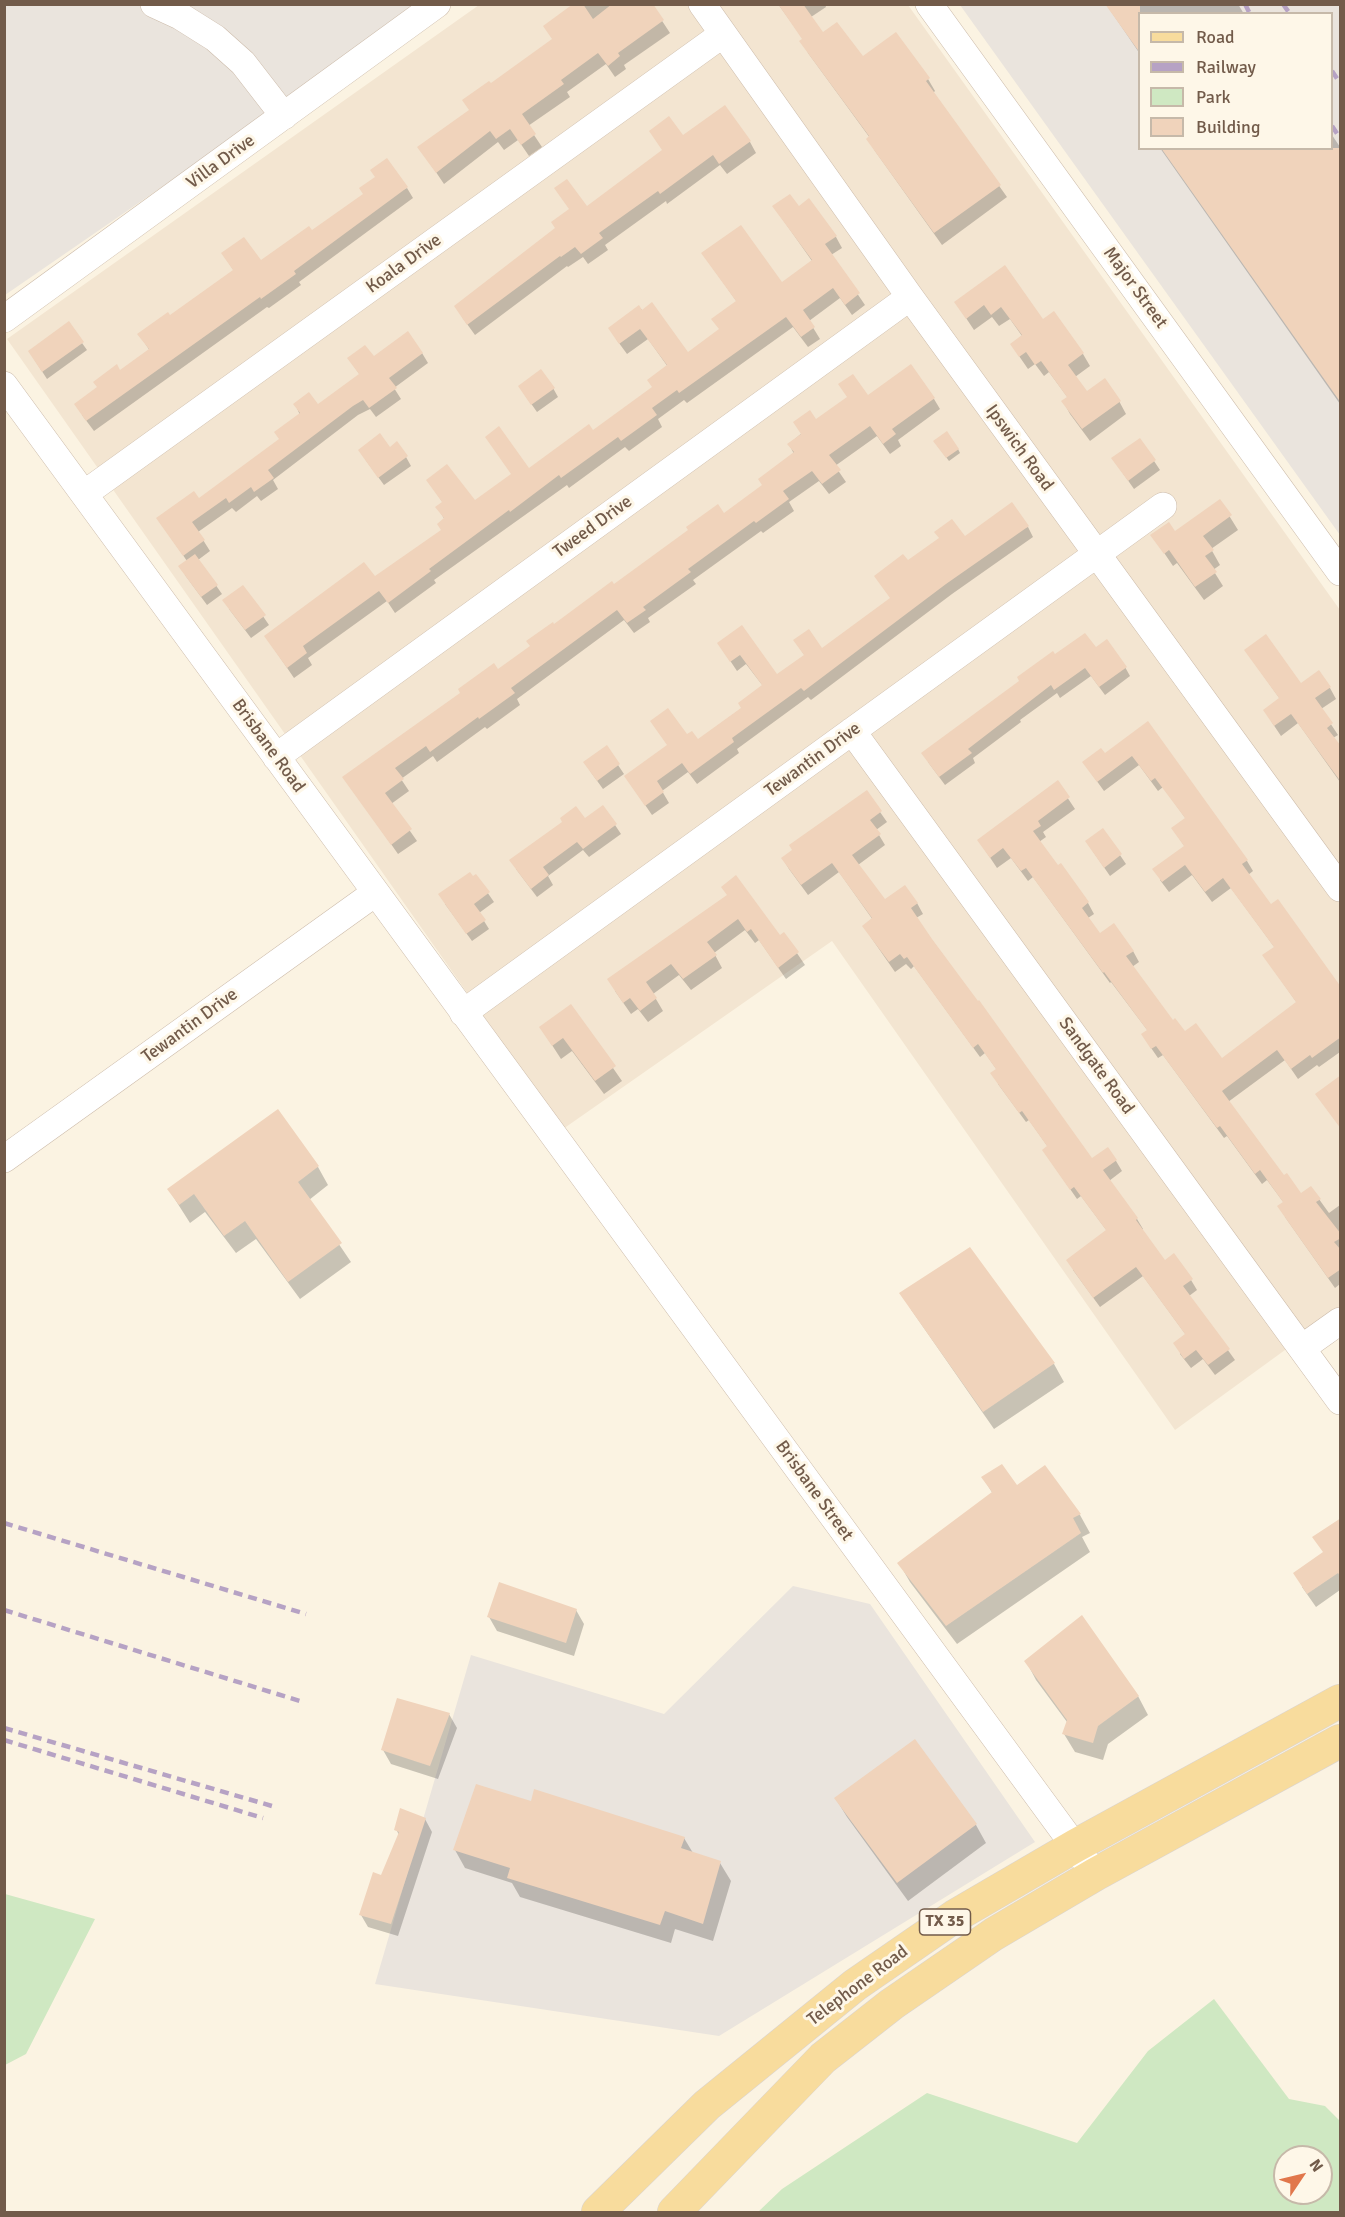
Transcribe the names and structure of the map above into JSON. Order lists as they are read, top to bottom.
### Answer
{
  "streets": {
    "main road": ["TX 35", "Telephone Road"],
    "street": [
      "Villa Drive",
      "Koala Drive",
      "Major Street",
      "Ipswich Road",
      "Tweed Drive",
      "Brisbane Road",
      "Tewantin Drive",
      "Sandgate Road",
      "Brisbane Street"
    ]
  },
  "crossings": [
    ["Koala Drive", "Ipswich Road"],
    ["Koala Drive", "Brisbane Road"],
    ["Ipswich Road", "Tweed Drive"],
    ["Ipswich Road", "Tewantin Drive"],
    ["Tweed Drive", "Brisbane Road"],
    ["Brisbane Road", "Tewantin Drive"],
    ["Brisbane Road", "Brisbane Street"],
    ["Tewantin Drive", "Sandgate Road"],
    ["Brisbane Street", "Telephone Road"]
  ],
  "legend": [
    "Road",
    "Railway",
    "Park",
    "Building"
  ],
  "north": "top right"
}
